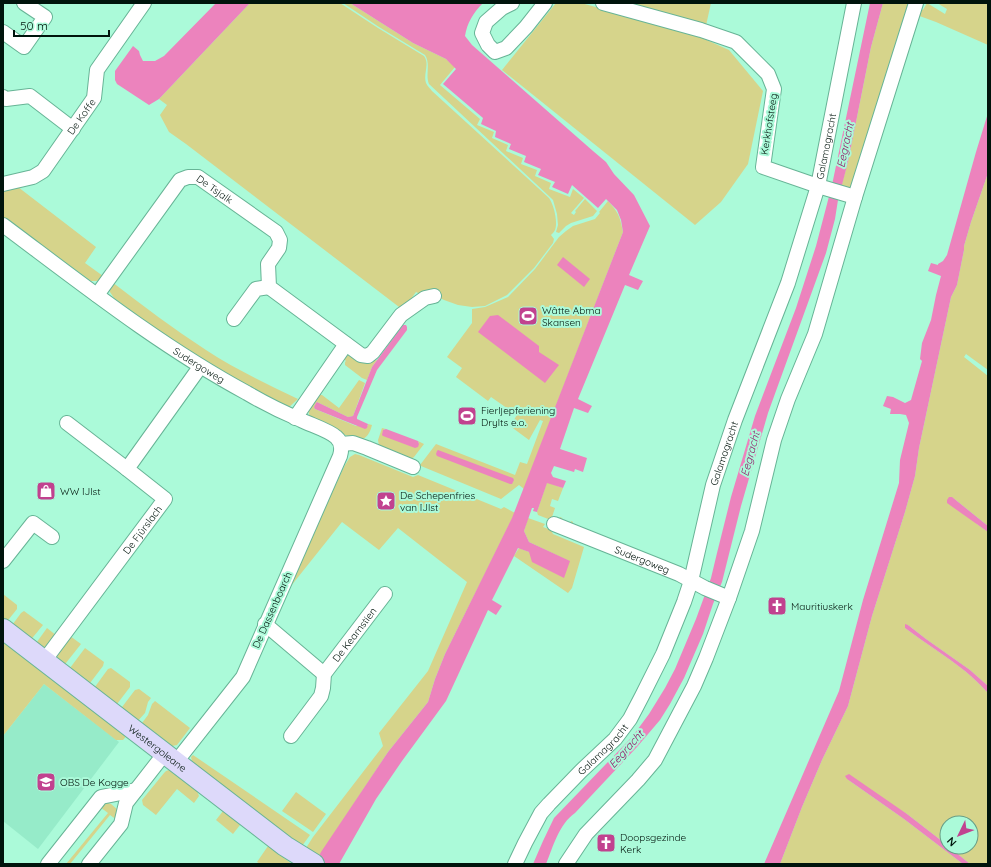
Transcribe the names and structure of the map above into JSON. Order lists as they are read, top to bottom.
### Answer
{
  "streets": {
    "street": [
      "De Koffe",
      "Kerkhofsteeg",
      "Galamagracht",
      "De Tsjalk",
      "Sudergoweg",
      "De Fjûrslach",
      "De Dassenboarch",
      "De Kearnstien",
      "Westergoleane"
    ]
  },
  "crossings": [
    ["Kerkhofsteeg", "Galamagracht"],
    ["Galamagracht", "Sudergoweg"],
    ["De Tsjalk", "Sudergoweg"],
    ["Sudergoweg", "De Dassenboarch"],
    ["De Fjûrslach", "Westergoleane"],
    ["De Dassenboarch", "Westergoleane"]
  ],
  "water": ["Eegracht"],
  "places": {
    "sports": ["Wâtte Abma Skansen", "Fierljepferiening Drylts e.o."],
    "shop": ["WW IJlst"],
    "place": ["De Schepenfries van IJlst"],
    "church": ["Mauritiuskerk", "Doopsgezinde Kerk"],
    "school or university": ["OBS De Kogge"]
  },
  "scale_bar": "50 m",
  "north": "bottom left"
}
